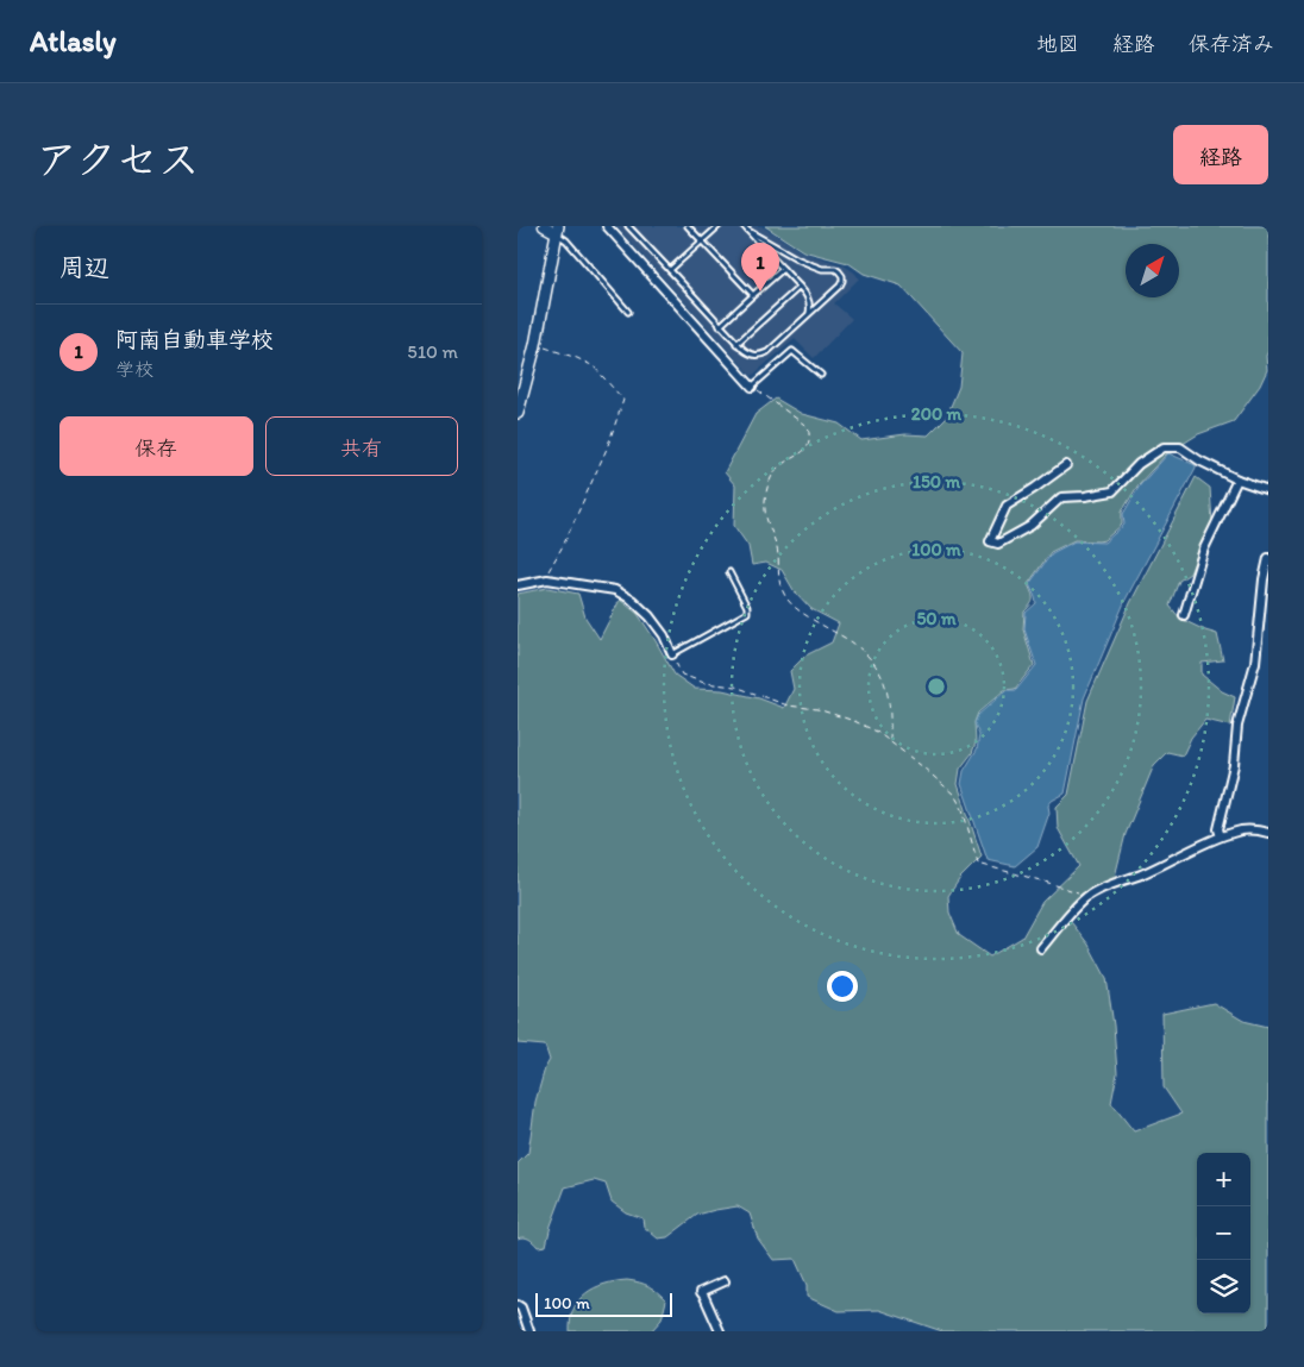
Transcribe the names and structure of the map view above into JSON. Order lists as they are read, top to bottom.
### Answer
{
  "scale_bar": "100 m",
  "north": "top right",
  "page": {
    "header": "Atlasly",
    "nav": ["地図", "経路", "保存済み"],
    "title": "アクセス",
    "buttons": [
      "経路",
      ["保存", "共有"]
    ],
    "heading": "周辺",
    "pins": "1",
    "list": [
      {
        "mark": "1",
        "name": "阿南自動車学校",
        "note": "学校",
        "value": "510 m"
      }
    ],
    "map_buttons": ["+", "−"],
    "scale": "100 m"
  },
  "rings": [
    "200 m",
    "150 m",
    "100 m",
    "50 m"
  ]
}
